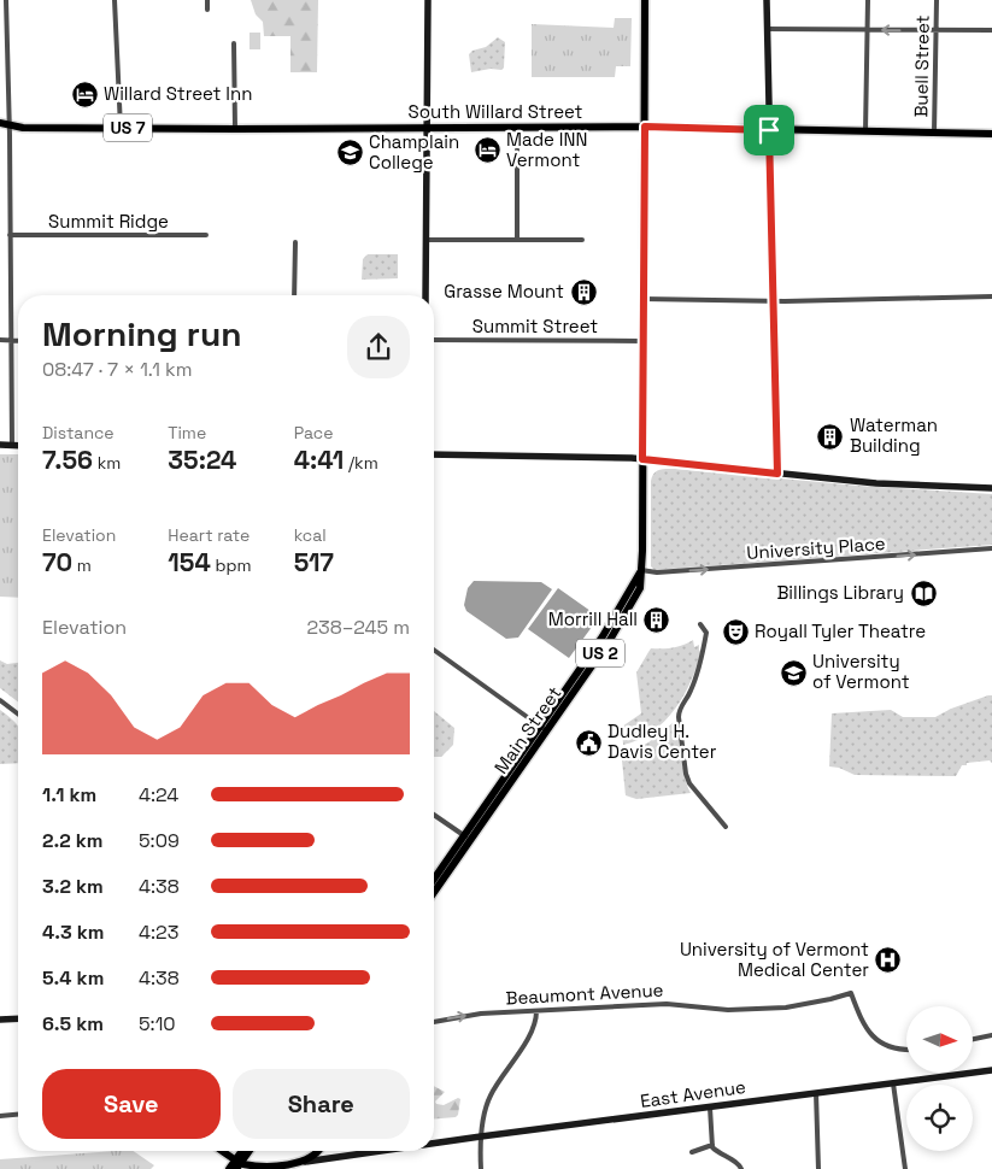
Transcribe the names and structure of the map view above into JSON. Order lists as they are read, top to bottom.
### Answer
{
  "streets": {
    "main road": [
      "South Willard Street",
      "US 7",
      "US 2",
      "Main Street",
      "East Avenue"
    ],
    "street": [
      "Buell Street",
      "Summit Ridge",
      "Summit Street",
      "University Place",
      "Beaumont Avenue"
    ]
  },
  "crossings": [
    ["Buell Street", "South Willard Street"],
    ["South Willard Street", "Main Street"],
    ["Summit Street", "Main Street"],
    ["University Place", "Main Street"]
  ],
  "one_way": ["University Place"],
  "places": {
    "hotel": ["Willard Street Inn", "Made INN Vermont"],
    "school or university": ["Champlain College", "University of Vermont"],
    "building": ["Grasse Mount", "Waterman Building", "Morrill Hall"],
    "library": ["Billings Library"],
    "theatre": ["Royall Tyler Theatre"],
    "public building": ["Dudley H. Davis Center"],
    "hospital": ["University of Vermont Medical Center"]
  },
  "north": "right",
  "page": {
    "heading": ["Morning run", "08:47 · 7 × 1.1 km"],
    "stats": [
      ["Distance", "7.56 km"],
      ["Time", "35:24"],
      ["Pace", "4:41 /km"],
      ["Elevation", "70 m"],
      ["Heart rate", "154 bpm"],
      ["kcal", "517"]
    ],
    "chart": ["Elevation", "238–245 m"],
    "list": [
      {
        "name": "1.1 km",
        "note": "4:24"
      },
      {
        "name": "2.2 km",
        "note": "5:09"
      },
      {
        "name": "3.2 km",
        "note": "4:38"
      },
      {
        "name": "4.3 km",
        "note": "4:23"
      },
      {
        "name": "5.4 km",
        "note": "4:38"
      },
      {
        "name": "6.5 km",
        "note": "5:10"
      }
    ],
    "buttons": ["Save", "Share"]
  }
}
